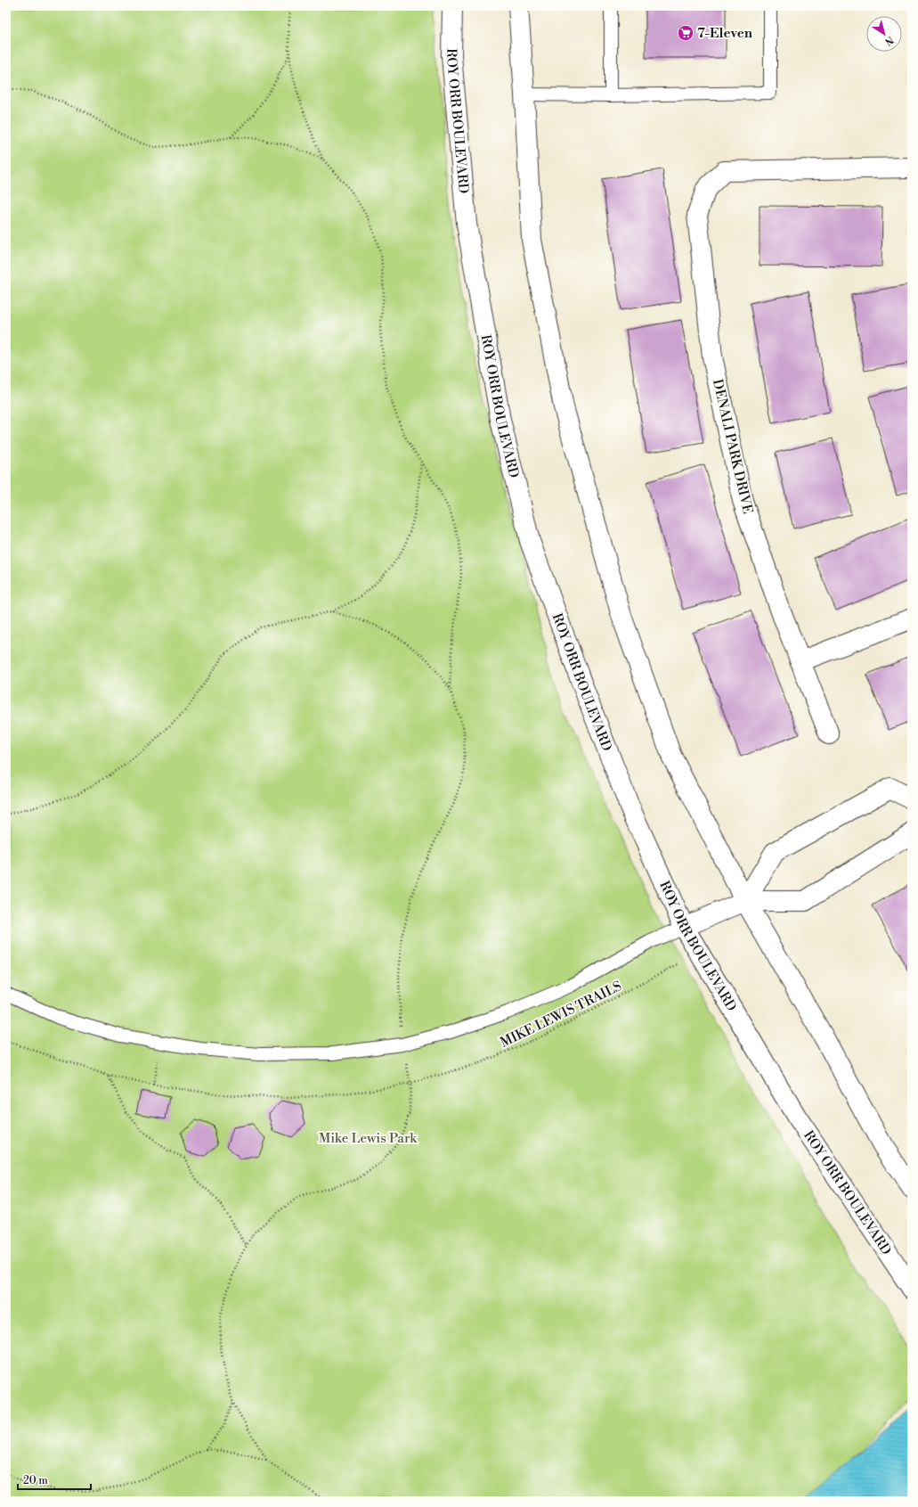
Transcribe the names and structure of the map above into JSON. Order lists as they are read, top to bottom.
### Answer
{
  "streets": {
    "main road": ["ROY ORR BOULEVARD", "DENALI PARK DRIVE"],
    "path": ["MIKE LEWIS TRAILS"]
  },
  "crossings": [
    ["ROY ORR BOULEVARD", "MIKE LEWIS TRAILS"]
  ],
  "parks": ["Mike Lewis Park"],
  "places": {
    "supermarket": ["7-Eleven"]
  },
  "scale_bar": "20 m",
  "north": "bottom right"
}
